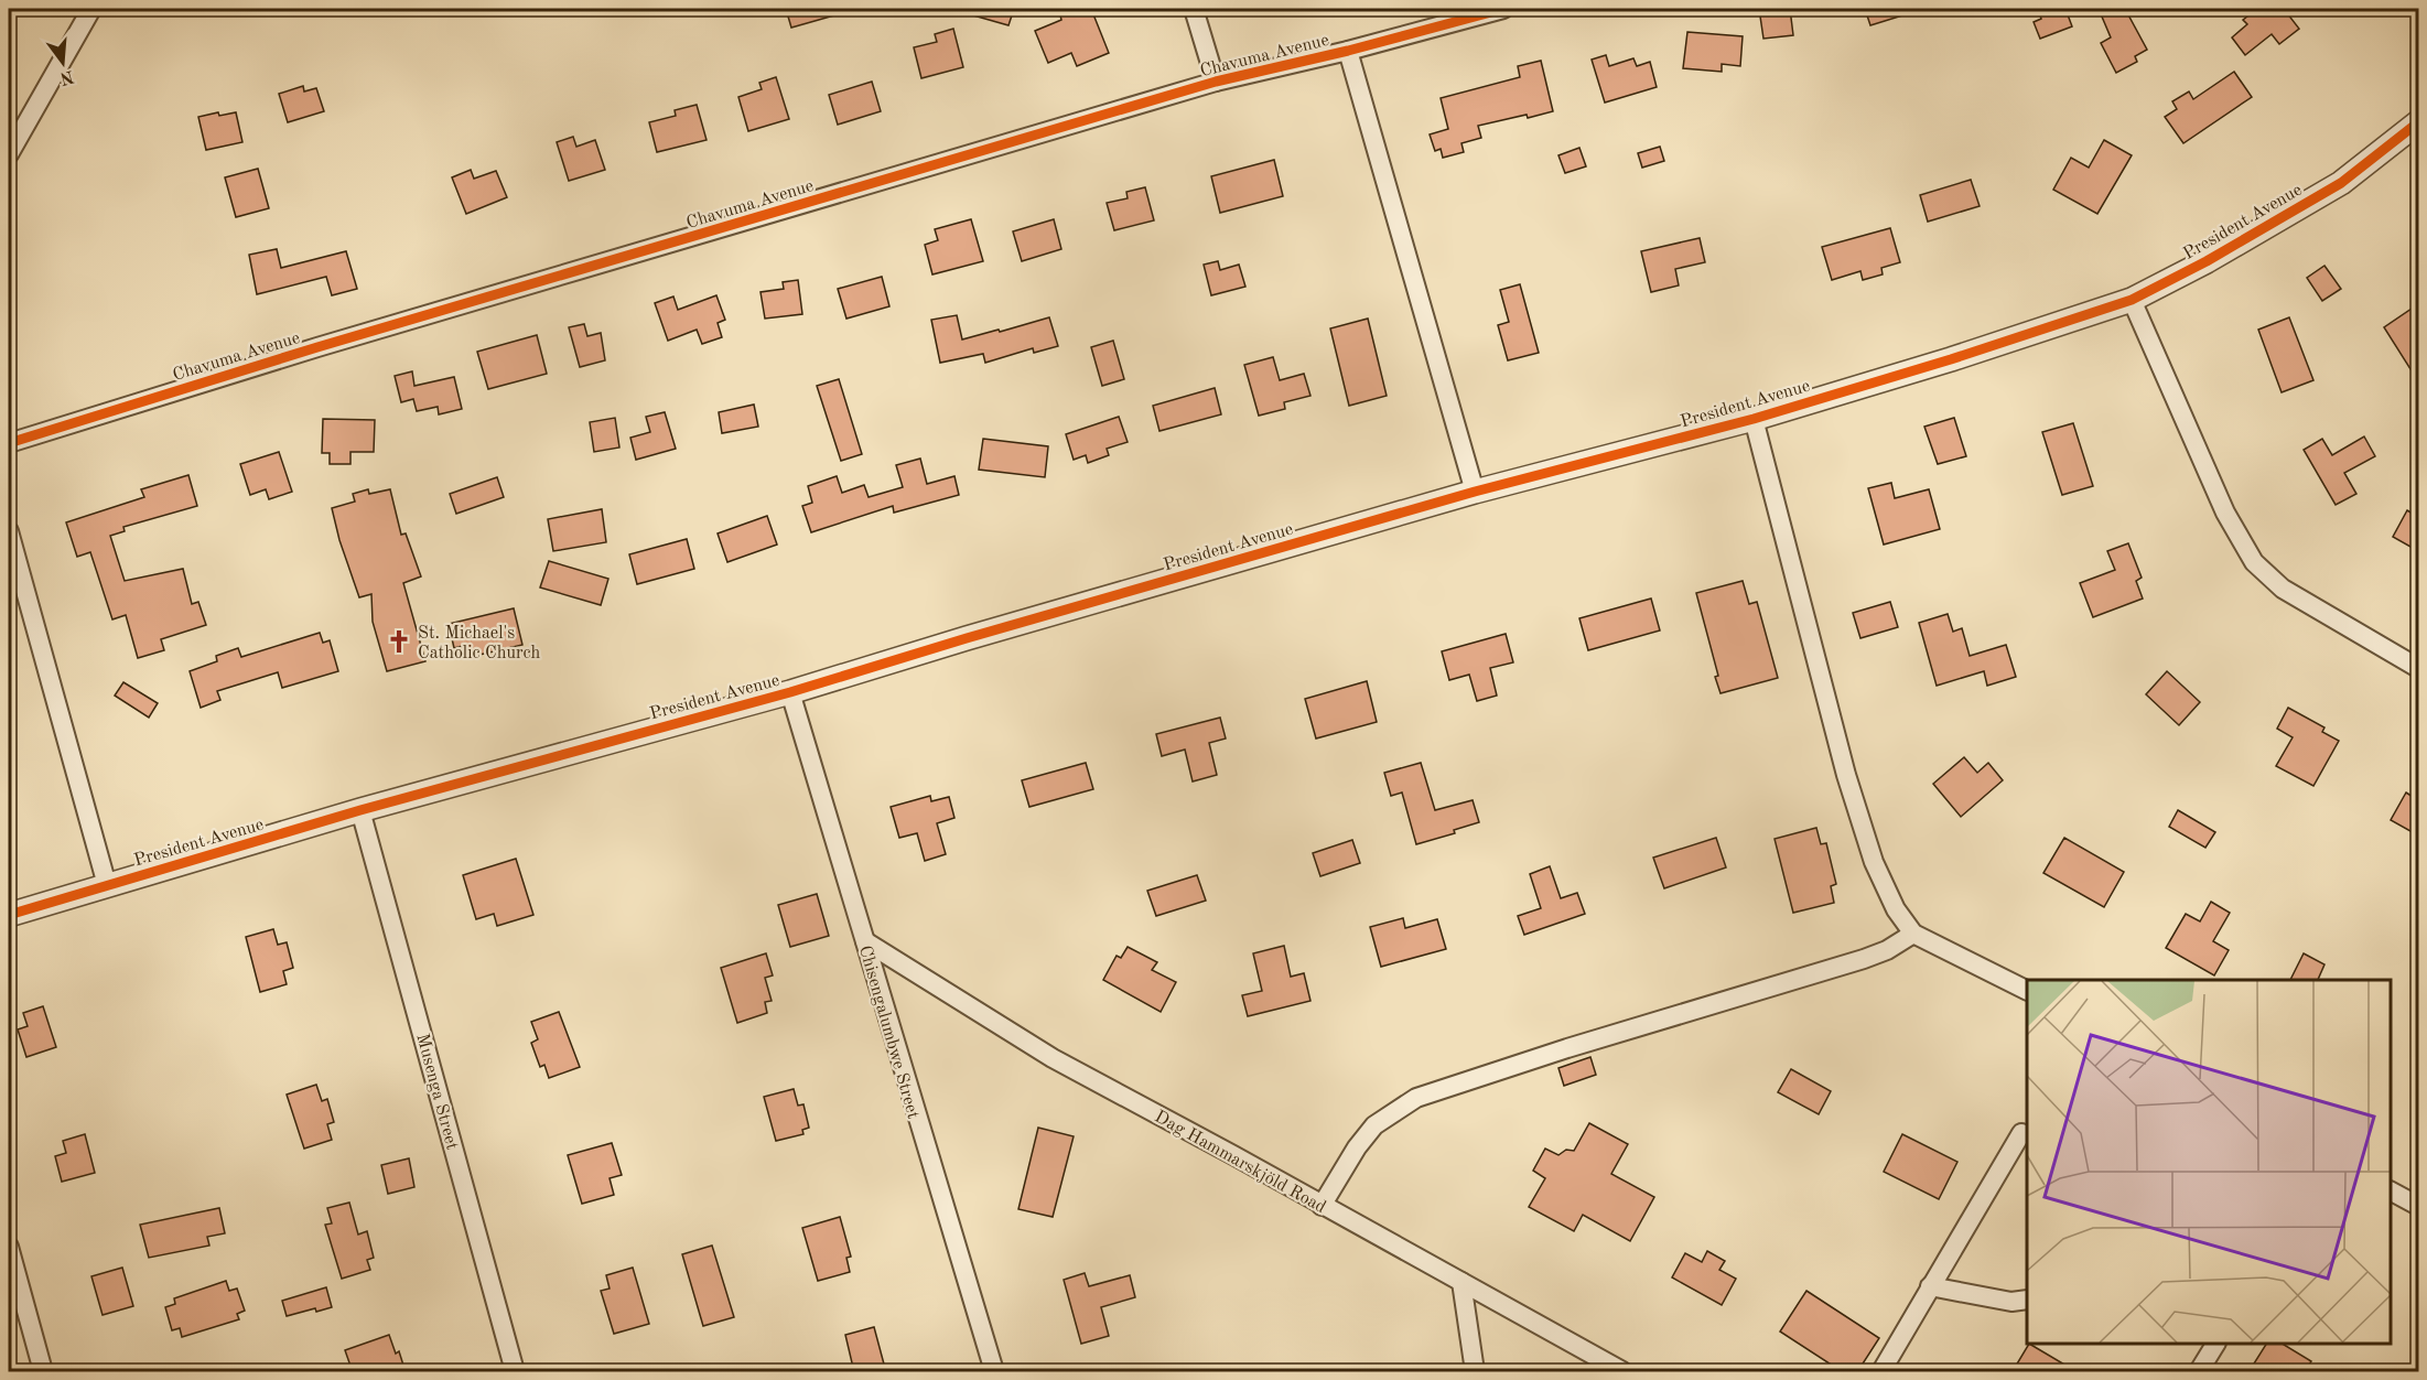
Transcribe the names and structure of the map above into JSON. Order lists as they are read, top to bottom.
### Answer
{
  "streets": {
    "street": [
      "Chavuma Avenue",
      "President Avenue",
      "Chisengalumbwe Street",
      "Musenga Street",
      "Dag Hammarskjöld Road"
    ]
  },
  "crossings": [
    ["President Avenue", "Chisengalumbwe Street"],
    ["President Avenue", "Musenga Street"]
  ],
  "places": {
    "church": ["St. Michael's Catholic Church"]
  },
  "north": "bottom"
}
